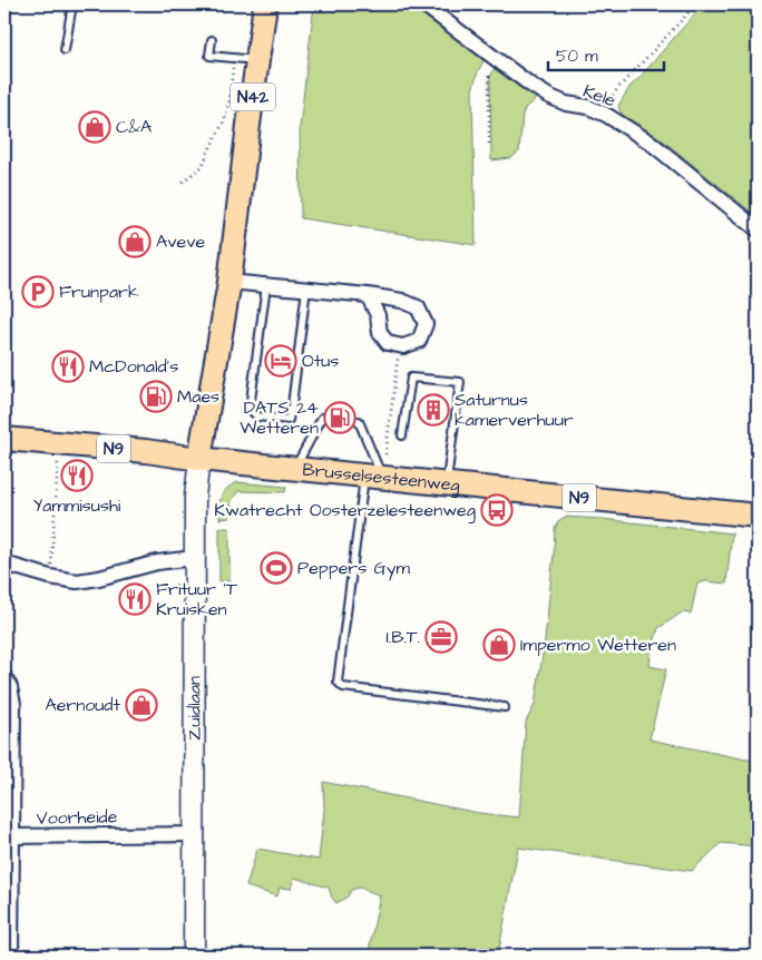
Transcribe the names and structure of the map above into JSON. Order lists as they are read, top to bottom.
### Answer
{
  "streets": {
    "main road": [
      "N42",
      "N9",
      "Brusselsesteenweg",
      "Zuidlaan"
    ],
    "street": ["Kele", "Voorheide"]
  },
  "crossings": [
    ["N42", "Brusselsesteenweg"],
    ["N42", "Zuidlaan"],
    ["Brusselsesteenweg", "Zuidlaan"],
    ["Zuidlaan", "Voorheide"]
  ],
  "places": {
    "shop": [
      "C&A",
      "Aveve",
      "Impermo Wetteren",
      "Aernoudt"
    ],
    "parking": ["Frunpark"],
    "hotel": ["Otus"],
    "restaurant": ["McDonald's", "Yammisushi", "Frituur 'T Kruisken"],
    "fuel station": ["Maes", "DATS 24 Wetteren"],
    "building": ["Saturnus kamerverhuur"],
    "bus stop": ["Kwatrecht Oosterzelesteenweg"],
    "sports": ["Peppers Gym"],
    "office": ["I.B.T."]
  },
  "scale_bar": "50 m"
}
